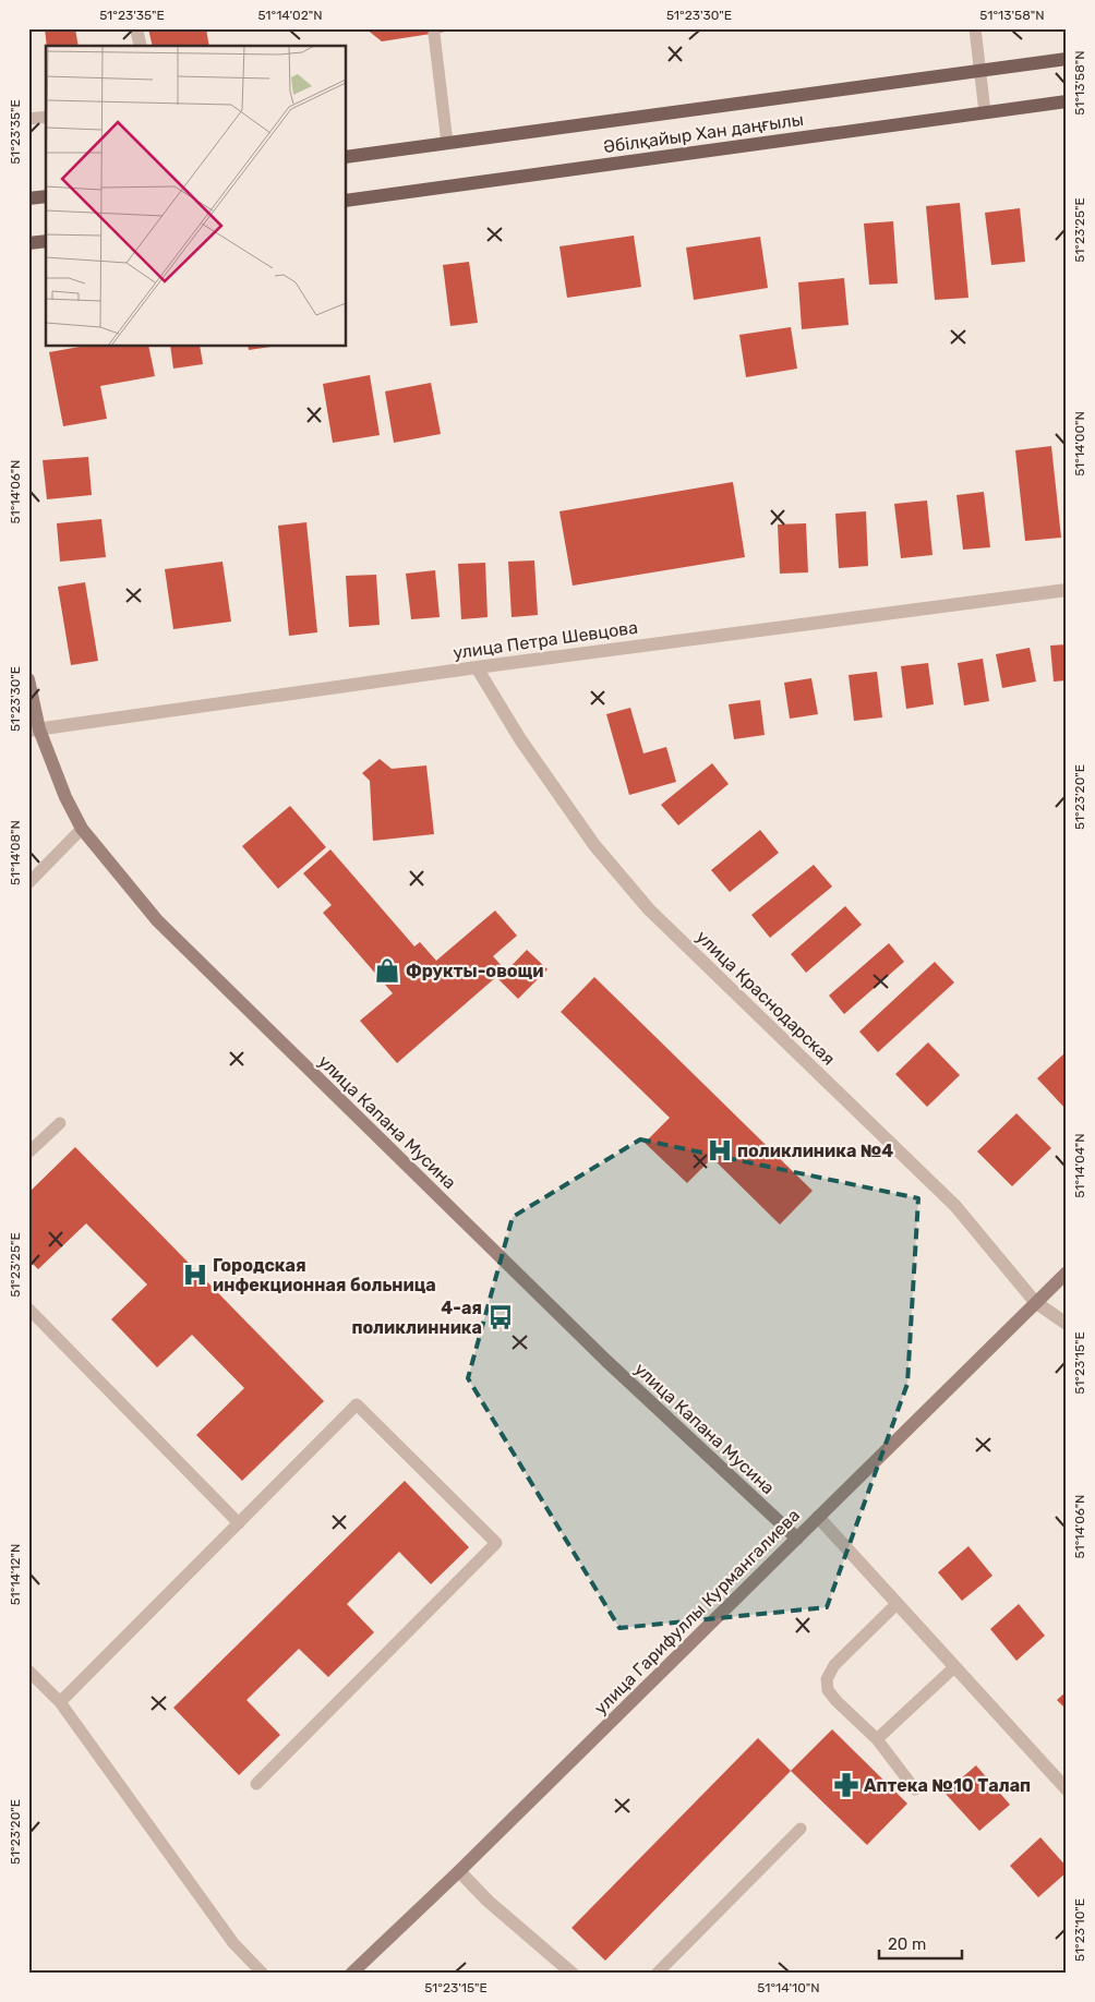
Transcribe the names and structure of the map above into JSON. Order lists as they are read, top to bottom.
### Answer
{
  "streets": {
    "main road": ["Әбілқайыр Хан даңғылы"],
    "street": [
      "улица Петра Шевцова",
      "улица Краснодарская",
      "улица Капана Мусина",
      "улица Гарифуллы Курмангалиева"
    ]
  },
  "crossings": [
    ["улица Петра Шевцова", "улица Краснодарская"],
    ["улица Петра Шевцова", "улица Капана Мусина"],
    ["улица Краснодарская", "улица Гарифуллы Курмангалиева"],
    ["улица Капана Мусина", "улица Гарифуллы Курмангалиева"]
  ],
  "places": {
    "shop": ["Фрукты-овощи"],
    "hospital": ["поликлиника №4", "Городская инфекционная больница"],
    "bus stop": ["4-ая поликлинника"],
    "pharmacy": ["Аптека №10 Талап"]
  },
  "scale_bar": "20 m",
  "coordinates": [
    "51°23'35\"E",
    "51°14'02\"N",
    "51°23'30\"E",
    "51°13'58\"N",
    "51°23'25\"E",
    "51°14'00\"N",
    "51°14'06\"N",
    "51°23'20\"E",
    "51°14'08\"N",
    "51°14'04\"N",
    "51°23'15\"E",
    "51°14'12\"N",
    "51°23'10\"E",
    "51°14'10\"N"
  ]
}
